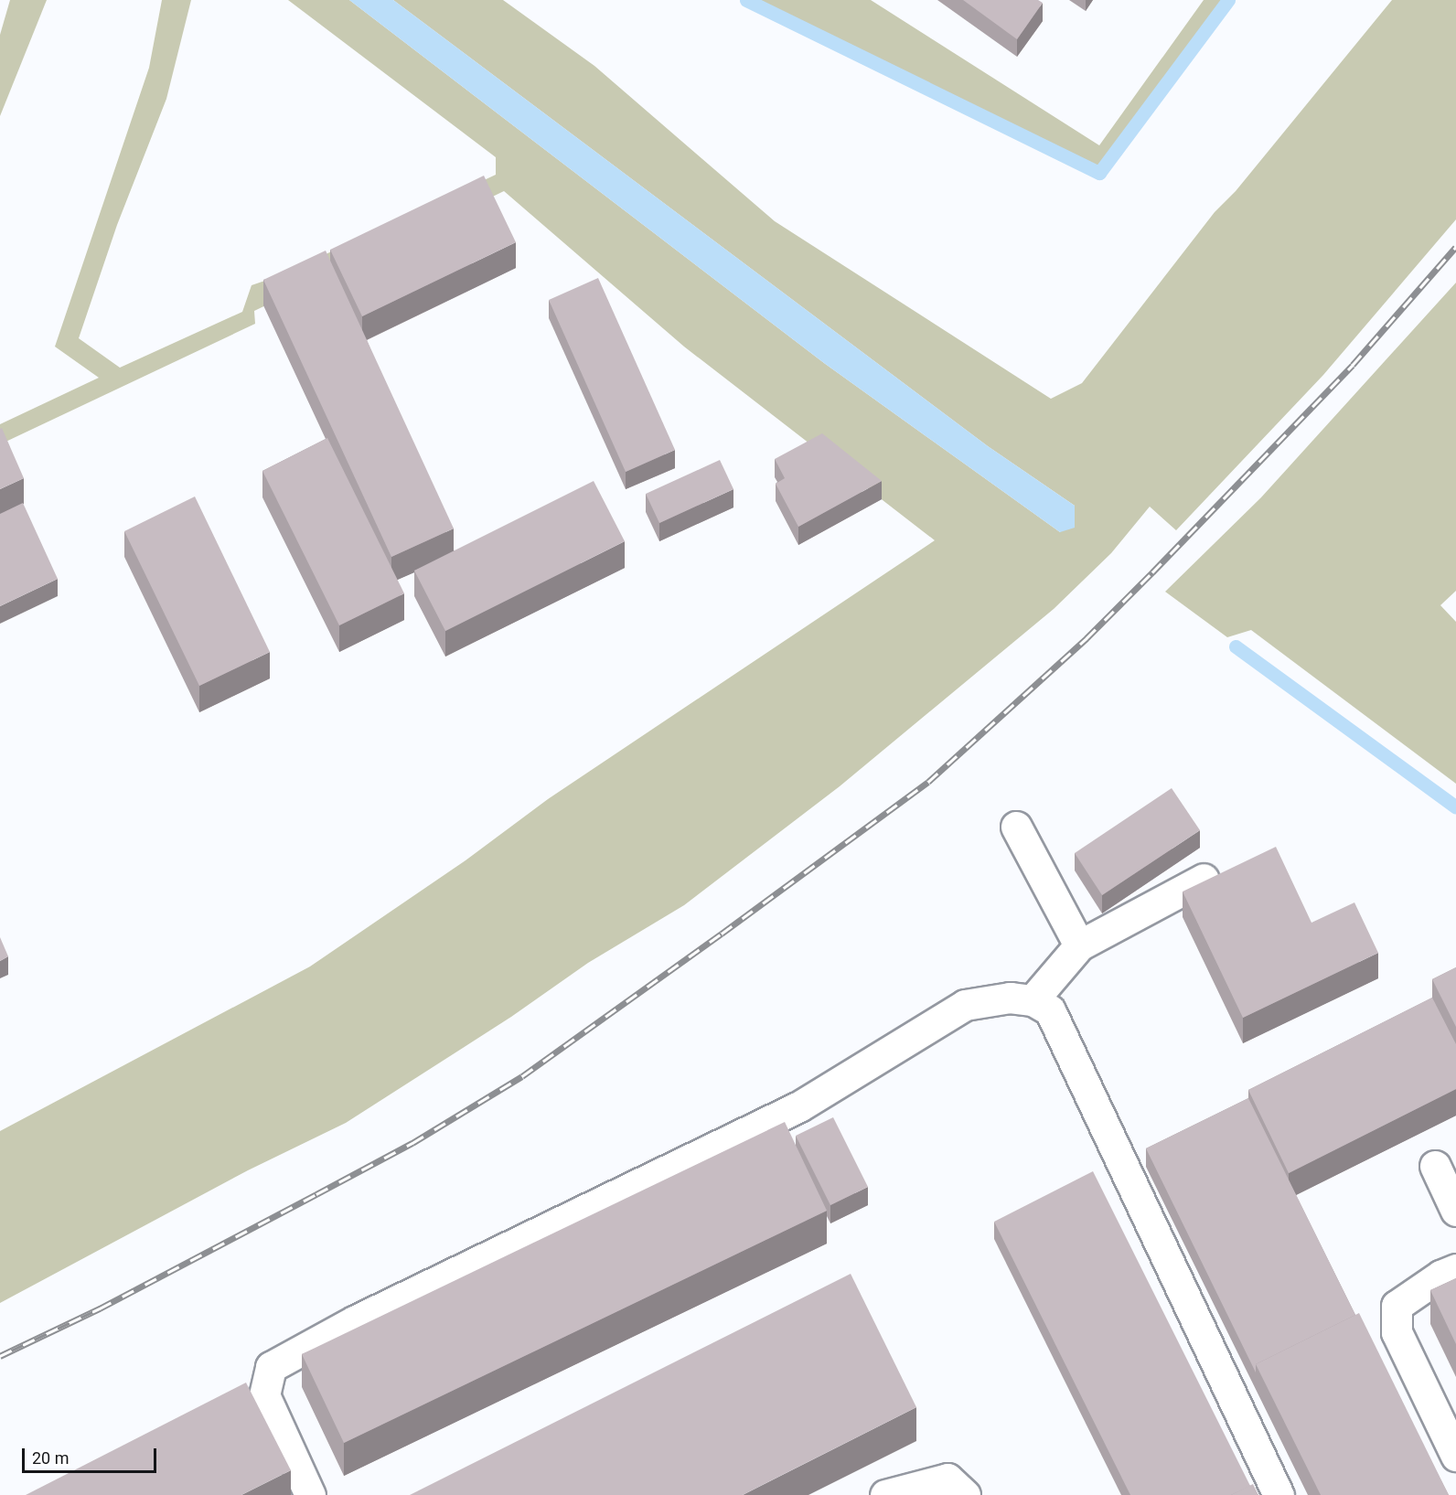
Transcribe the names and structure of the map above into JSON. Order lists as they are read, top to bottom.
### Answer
{
  "scale_bar": "20 m"
}
